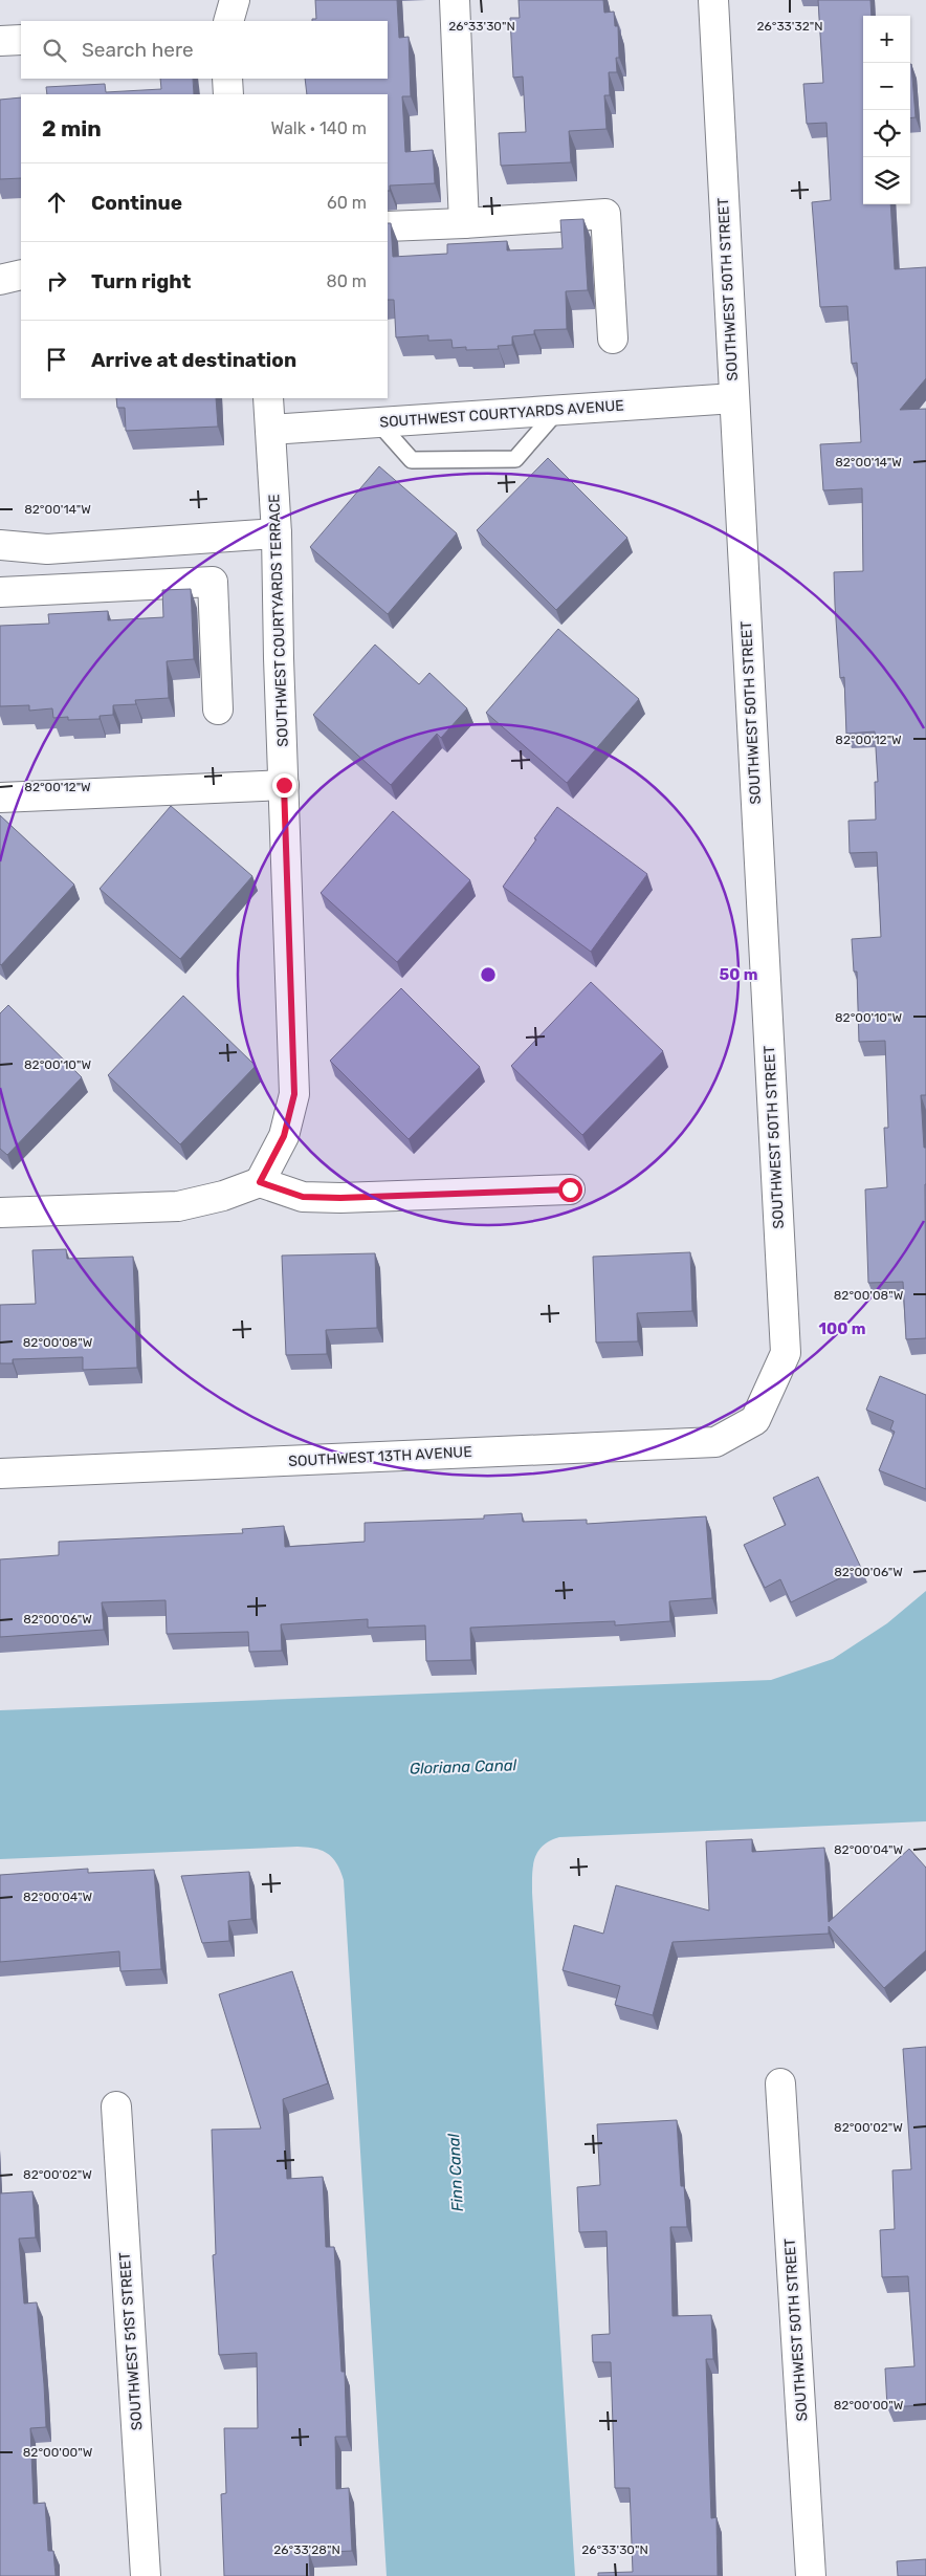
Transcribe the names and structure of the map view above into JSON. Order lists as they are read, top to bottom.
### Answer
{
  "streets": {
    "street": [
      "SOUTHWEST 50TH STREET",
      "SOUTHWEST COURTYARDS AVENUE",
      "SOUTHWEST COURTYARDS TERRACE",
      "SOUTHWEST 13TH AVENUE",
      "SOUTHWEST 51ST STREET"
    ]
  },
  "crossings": [
    ["SOUTHWEST 50TH STREET", "SOUTHWEST COURTYARDS AVENUE"],
    ["SOUTHWEST 50TH STREET", "SOUTHWEST 13TH AVENUE"],
    ["SOUTHWEST COURTYARDS AVENUE", "SOUTHWEST COURTYARDS TERRACE"]
  ],
  "water": ["Gloriana Canal", "Finn Canal"],
  "page": {
    "map_buttons": ["+", "−"],
    "search": "Search here",
    "heading": ["2 min", "Walk · 140 m"],
    "list": [
      ["Continue", "60 m"],
      ["Turn right", "80 m"],
      "Arrive at destination"
    ]
  },
  "coordinates": [
    "26°33'30\"N",
    "26°33'32\"N",
    "82°00'14\"W",
    "82°00'12\"W",
    "82°00'10\"W",
    "82°00'08\"W",
    "82°00'06\"W",
    "82°00'04\"W",
    "82°00'02\"W",
    "82°00'00\"W",
    "26°33'28\"N"
  ],
  "rings": ["50 m", "100 m"]
}
